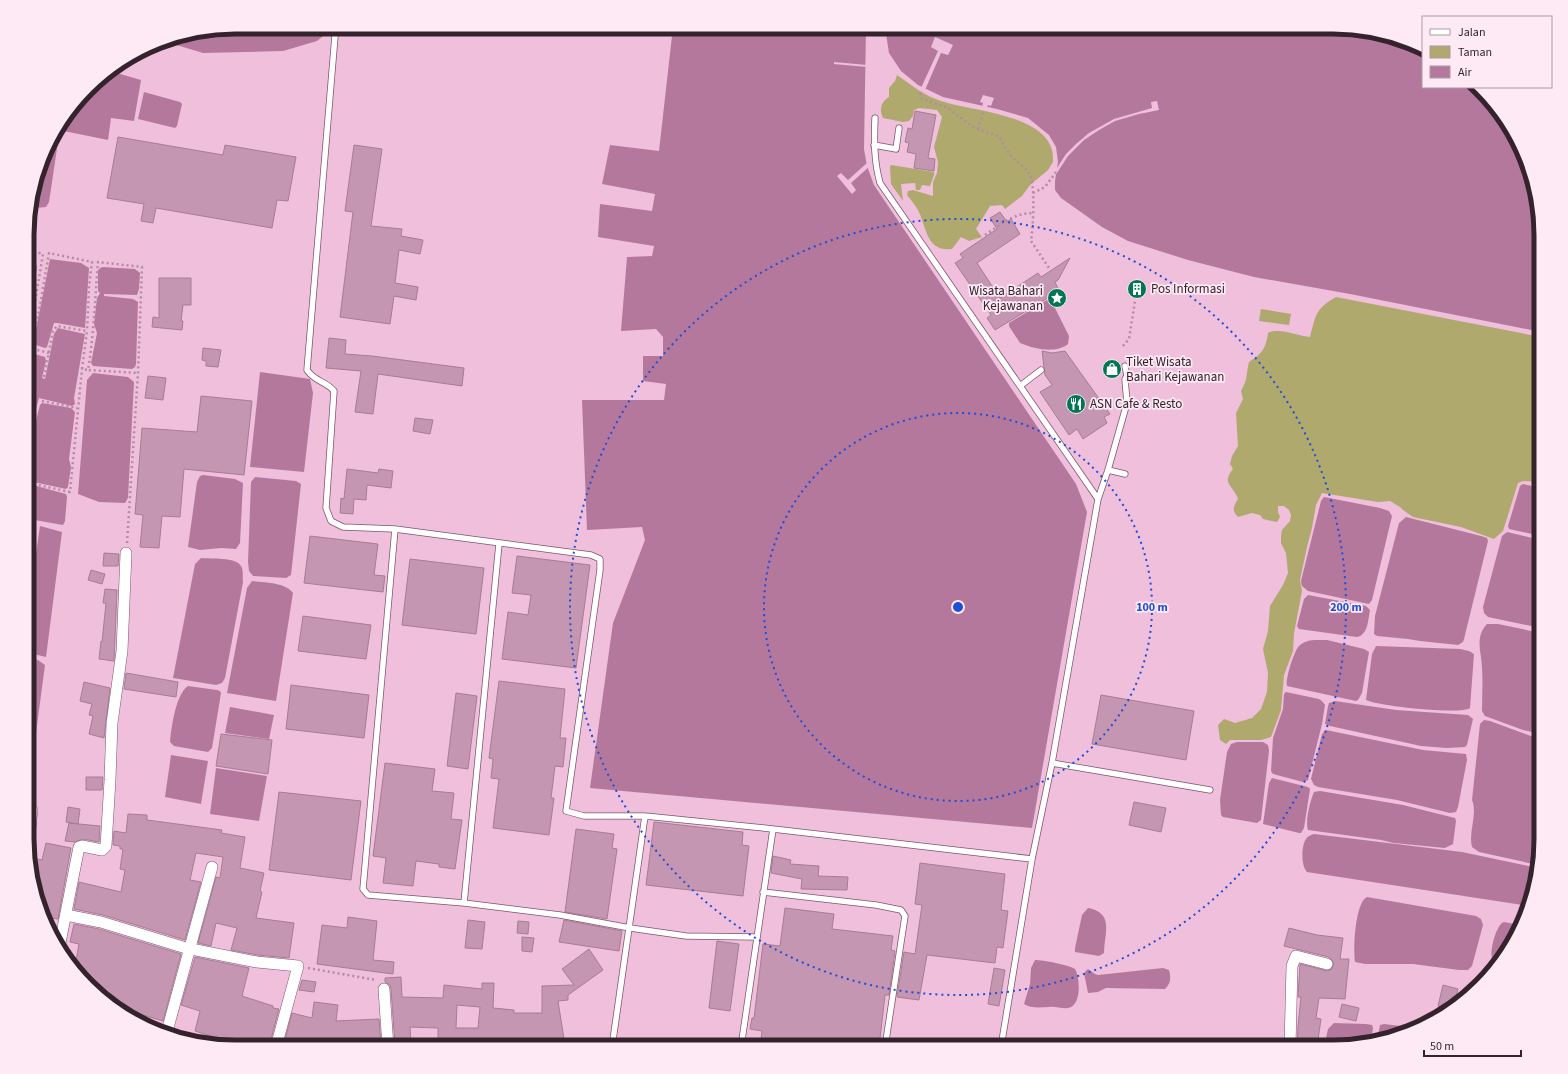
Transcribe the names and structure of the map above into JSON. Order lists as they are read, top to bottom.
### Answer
{
  "places": {
    "building": ["Pos Informasi"],
    "place": ["Wisata Bahari Kejawanan"],
    "shop": ["Tiket Wisata Bahari Kejawanan"],
    "restaurant": ["ASN Cafe & Resto"]
  },
  "legend": ["Jalan", "Taman", "Air"],
  "scale_bar": "50 m",
  "rings": ["100 m", "200 m"]
}
